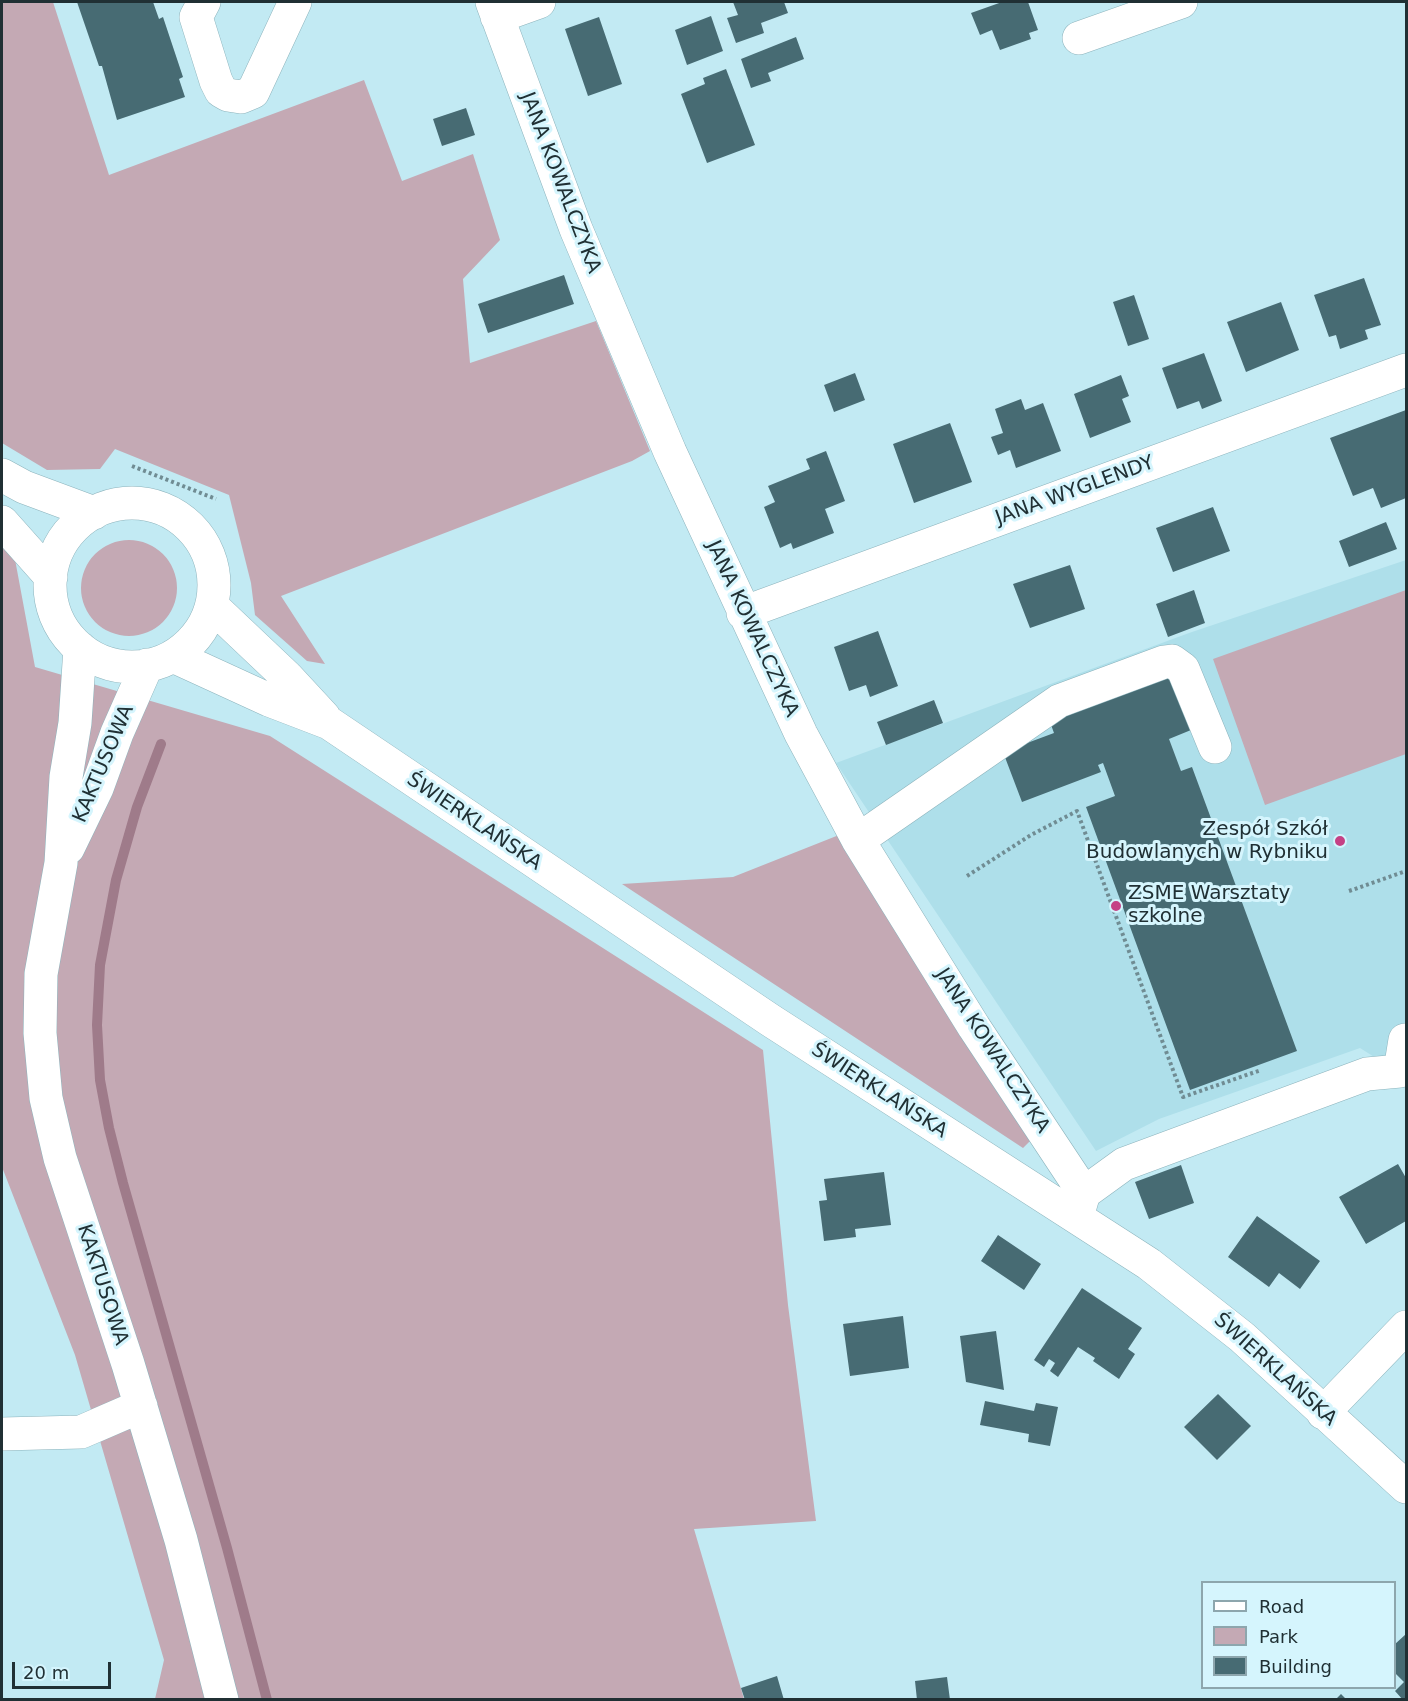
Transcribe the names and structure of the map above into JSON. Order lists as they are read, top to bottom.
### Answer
{
  "streets": {
    "street": [
      "JANA KOWALCZYKA",
      "JANA WYGLENDY",
      "KAKTUSOWA",
      "ŚWIERKLAŃSKA"
    ]
  },
  "crossings": [
    ["JANA KOWALCZYKA", "JANA WYGLENDY"],
    ["JANA KOWALCZYKA", "ŚWIERKLAŃSKA"],
    ["KAKTUSOWA", "ŚWIERKLAŃSKA"]
  ],
  "places": ["Zespół Szkół Budowlanych w Rybniku", "ZSME Warsztaty szkolne"],
  "legend": ["Road", "Park", "Building"],
  "scale_bar": "20 m"
}
